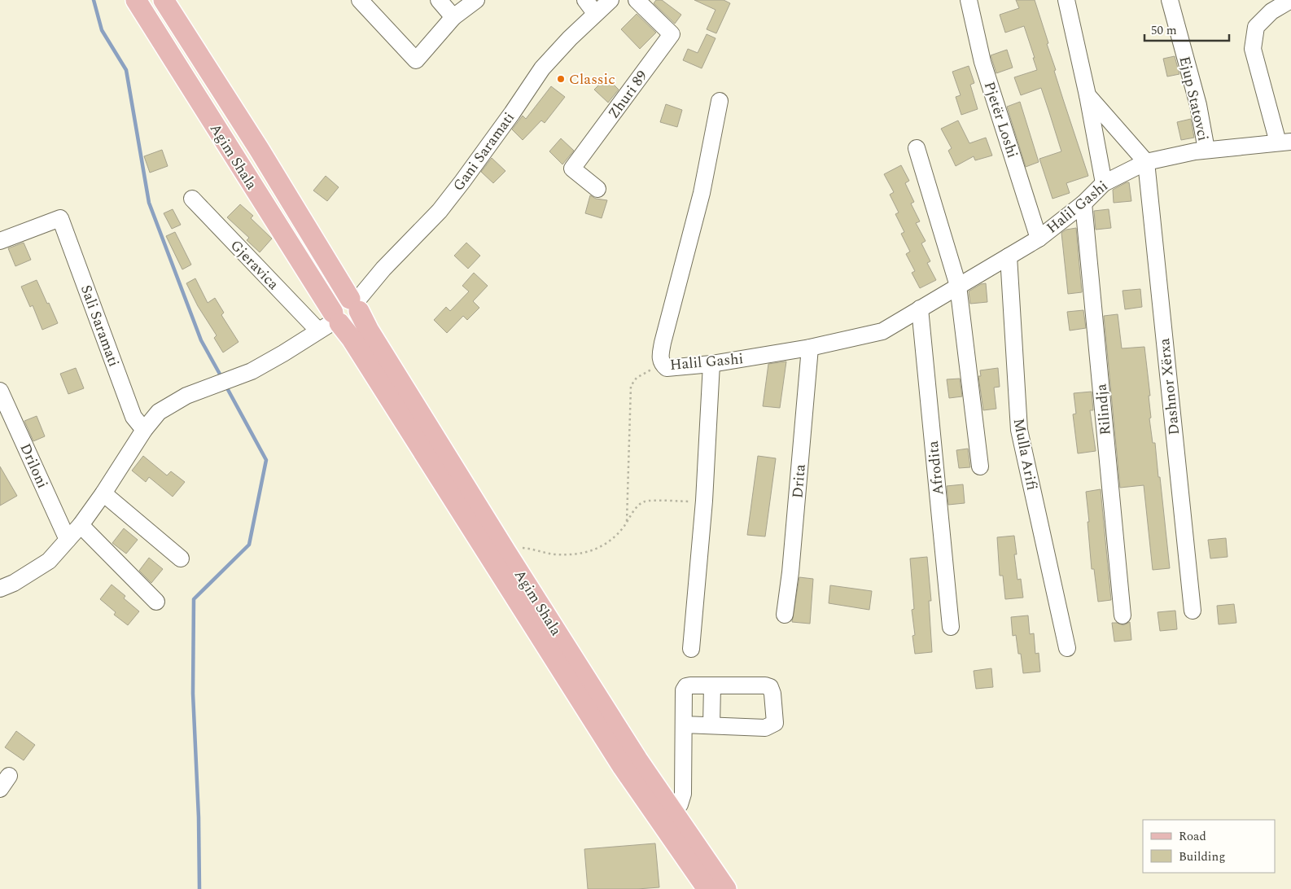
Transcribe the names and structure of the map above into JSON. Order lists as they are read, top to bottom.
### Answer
{
  "streets": {
    "main road": ["Agim Shala"],
    "street": [
      "Zhuri 89",
      "Ejup Statovci",
      "Pjetër Loshi",
      "Gani Saramati",
      "Halil Gashi",
      "Gjeravica",
      "Sali Saramati",
      "Dashnor Xërxa",
      "Rilindja",
      "Mulla Arifi",
      "Driloni",
      "Afrodita",
      "Drita"
    ]
  },
  "crossings": [
    ["Ejup Statovci", "Halil Gashi"],
    ["Pjetër Loshi", "Halil Gashi"],
    ["Gani Saramati", "Agim Shala"],
    ["Halil Gashi", "Dashnor Xërxa"],
    ["Halil Gashi", "Rilindja"],
    ["Halil Gashi", "Mulla Arifi"],
    ["Halil Gashi", "Afrodita"],
    ["Halil Gashi", "Drita"]
  ],
  "places": ["Classic"],
  "legend": ["Road", "Building"],
  "scale_bar": "50 m"
}
